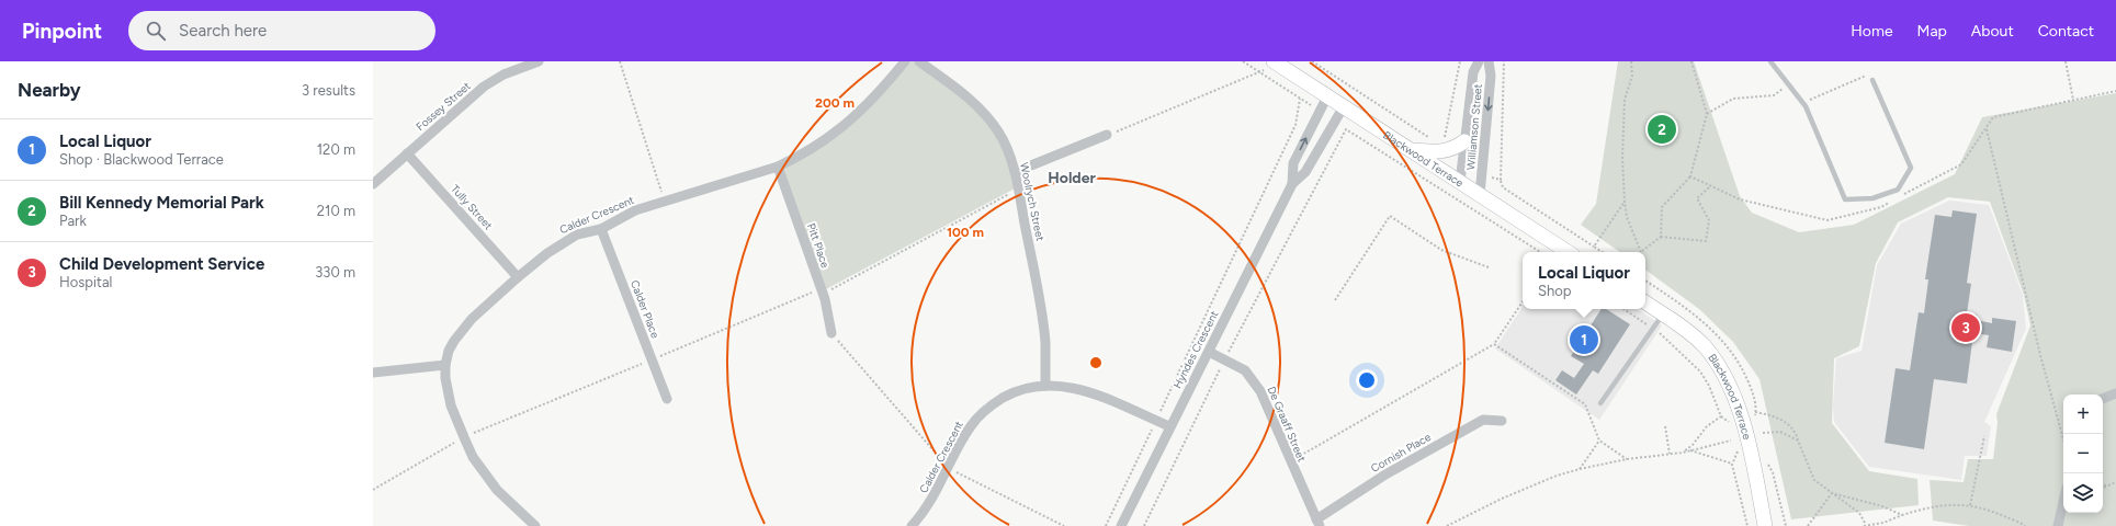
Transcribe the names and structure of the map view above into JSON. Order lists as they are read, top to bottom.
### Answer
{
  "streets": {
    "street": [
      "Fossey Street",
      "Williamson Street",
      "Blackwood Terrace",
      "Woolrych Street",
      "Tully Street",
      "Calder Crescent",
      "Pitt Place",
      "Calder Place",
      "Hyndes Crescent",
      "De Graaff Street",
      "Cornish Place"
    ]
  },
  "crossings": [
    ["Fossey Street", "Tully Street"],
    ["Williamson Street", "Blackwood Terrace"],
    ["Blackwood Terrace", "Hyndes Crescent"],
    ["Woolrych Street", "Calder Crescent"],
    ["Tully Street", "Calder Crescent"],
    ["Calder Crescent", "Pitt Place"],
    ["Calder Crescent", "Calder Place"],
    ["Calder Crescent", "Hyndes Crescent"],
    ["Hyndes Crescent", "De Graaff Street"],
    ["De Graaff Street", "Cornish Place"]
  ],
  "districts": ["Holder"],
  "page": {
    "header": "Pinpoint",
    "search": "Search here",
    "nav": [
      "Home",
      "Map",
      "About",
      "Contact"
    ],
    "heading": ["Nearby", "3 results"],
    "pins": ["2", "3", "1"],
    "list": [
      {
        "mark": "1",
        "name": "Local Liquor",
        "note": "Shop · Blackwood Terrace",
        "value": "120 m"
      },
      {
        "mark": "2",
        "name": "Bill Kennedy Memorial Park",
        "note": "Park",
        "value": "210 m"
      },
      {
        "mark": "3",
        "name": "Child Development Service",
        "note": "Hospital",
        "value": "330 m"
      }
    ],
    "popup": ["Local Liquor", "Shop"],
    "map_buttons": ["+", "−"]
  },
  "rings": ["200 m", "100 m"]
}
